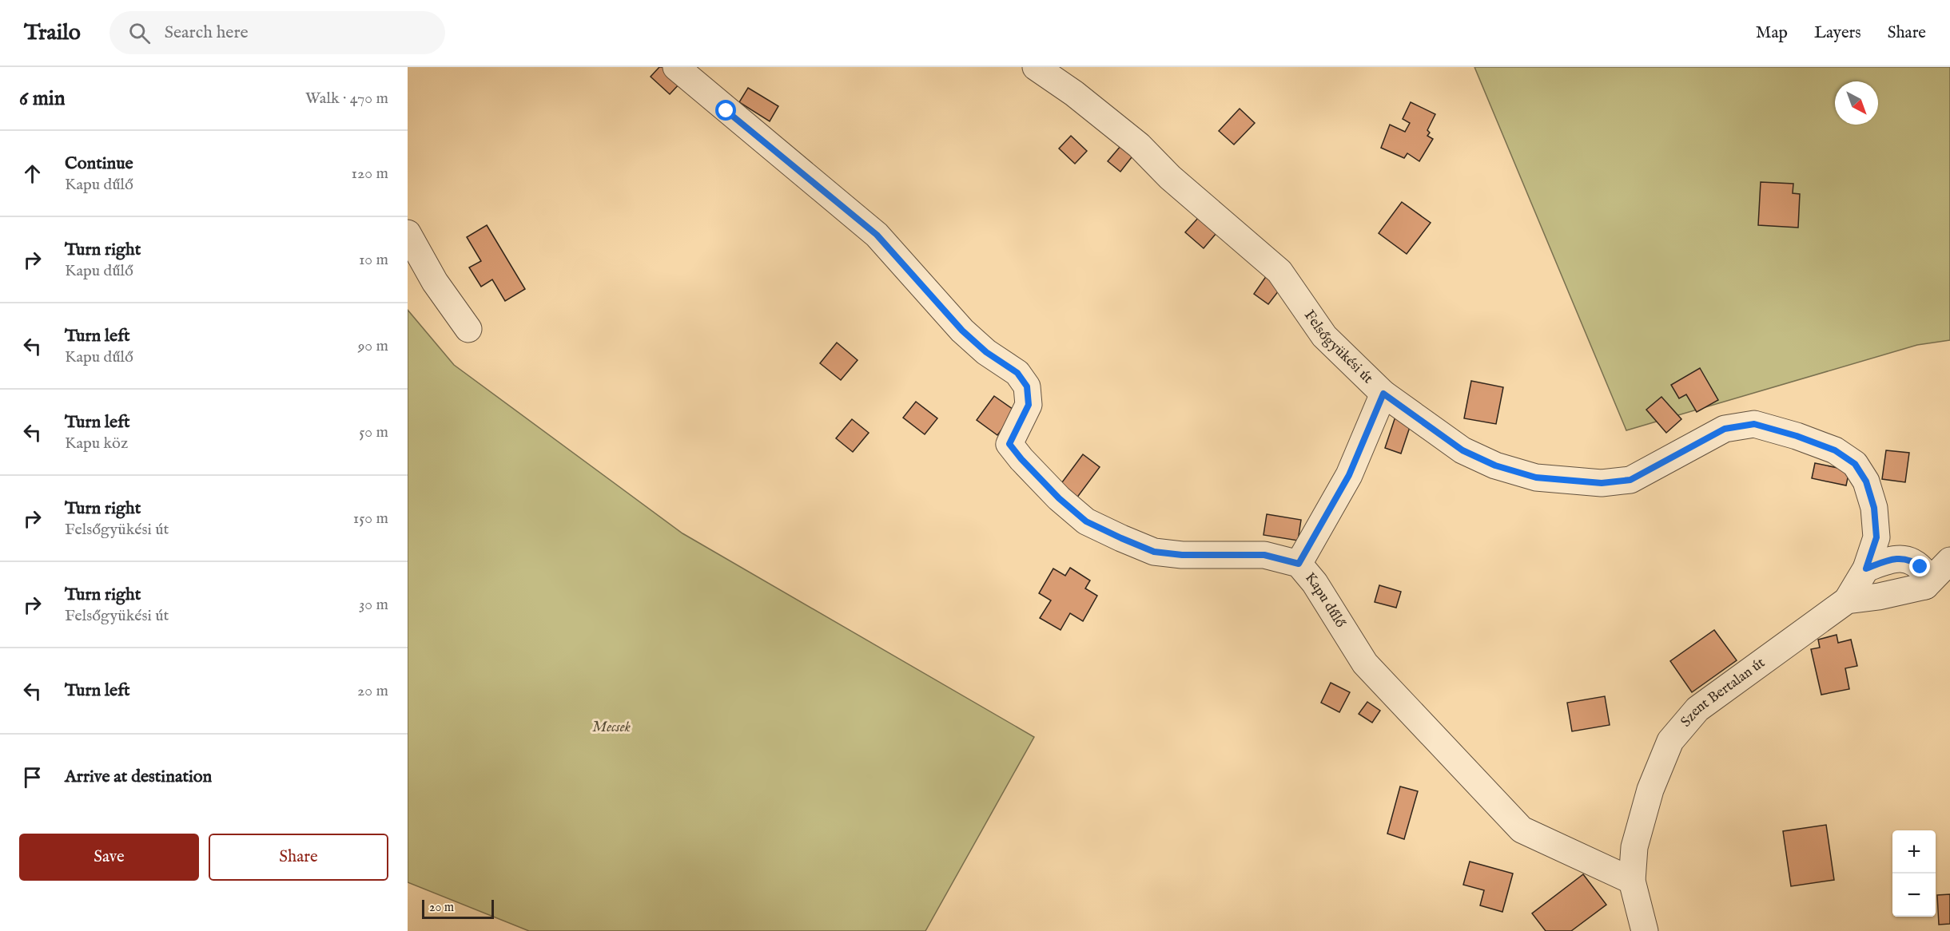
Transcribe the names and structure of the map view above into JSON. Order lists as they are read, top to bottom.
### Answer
{
  "streets": {
    "street": ["Felsőgyükési út", "Kapu dűlő", "Szent Bertalan út"]
  },
  "crossings": [
    ["Felsőgyükési út", "Szent Bertalan út"],
    ["Kapu dűlő", "Szent Bertalan út"]
  ],
  "parks": ["Mecsek"],
  "scale_bar": "20 m",
  "north": "bottom right",
  "page": {
    "header": "Trailo",
    "search": "Search here",
    "nav": ["Map", "Layers", "Share"],
    "heading": ["6 min", "Walk · 470 m"],
    "list": [
      ["Continue", "Kapu dűlő", "120 m"],
      ["Turn right", "Kapu dűlő", "10 m"],
      ["Turn left", "Kapu dűlő", "90 m"],
      ["Turn left", "Kapu köz", "50 m"],
      ["Turn right", "Felsőgyükési út", "150 m"],
      ["Turn right", "Felsőgyükési út", "30 m"],
      ["Turn left", "20 m"],
      "Arrive at destination"
    ],
    "buttons": ["Save", "Share"],
    "map_buttons": ["+", "−"],
    "scale": "20 m"
  }
}
